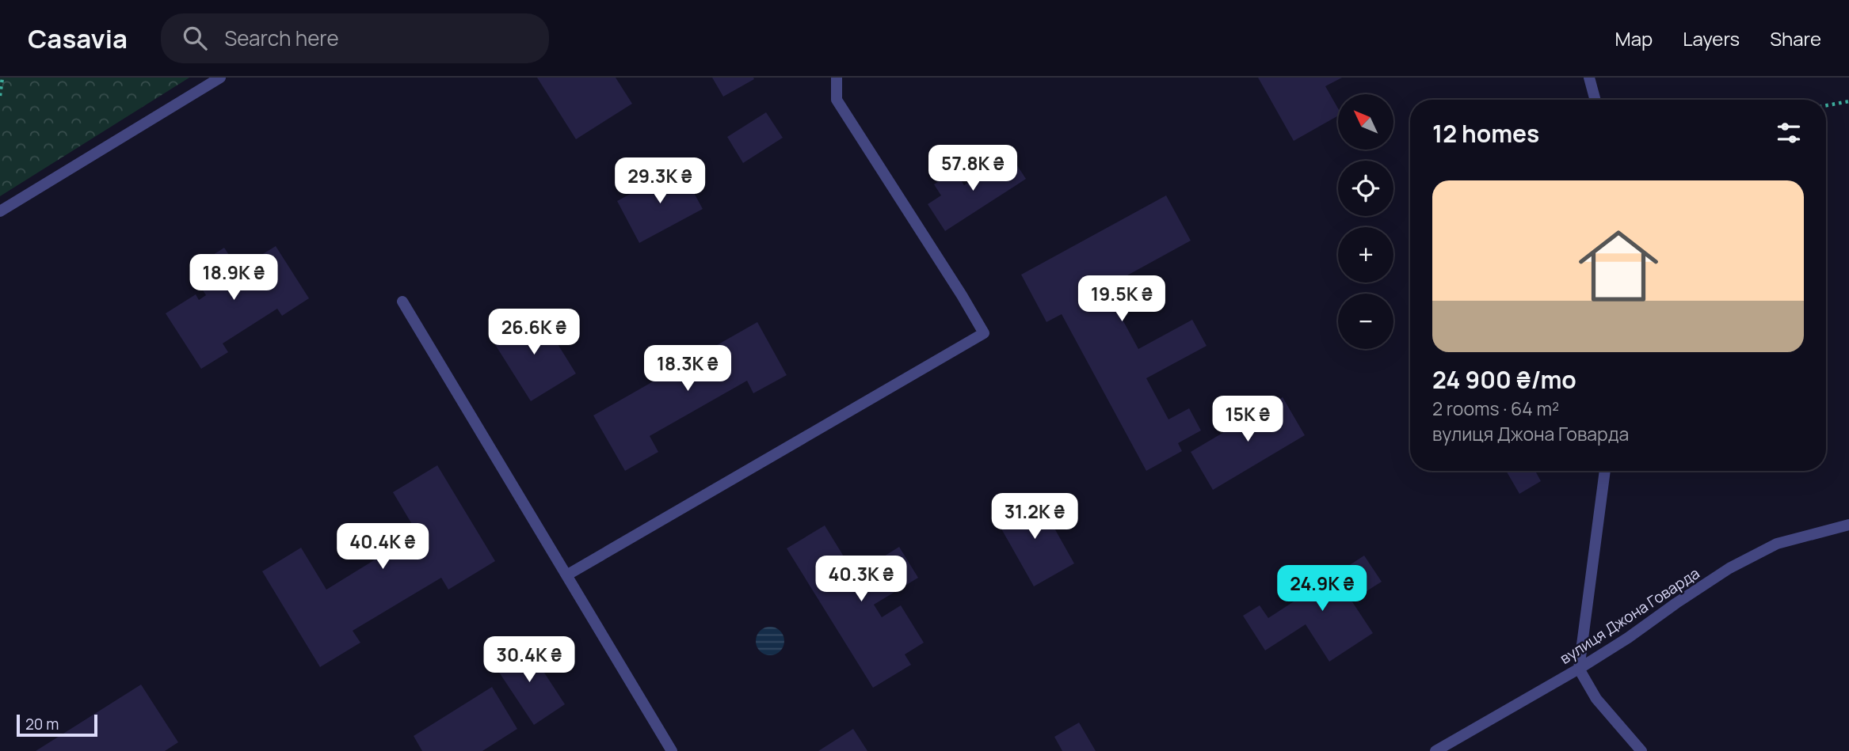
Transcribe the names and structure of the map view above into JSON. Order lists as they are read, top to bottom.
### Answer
{
  "streets": {
    "street": ["вулиця Джона Говарда"]
  },
  "scale_bar": "20 m",
  "north": "top left",
  "page": {
    "header": "Casavia",
    "search": "Search here",
    "nav": ["Map", "Layers", "Share"],
    "map_buttons": ["+", "−"],
    "heading": "12 homes",
    "price": [
      "57.8K ₴",
      "29.3K ₴",
      "18.9K ₴",
      "19.5K ₴",
      "26.6K ₴",
      "18.3K ₴",
      "15K ₴",
      "31.2K ₴",
      "40.4K ₴",
      "40.3K ₴",
      "24.9K ₴",
      "30.4K ₴"
    ],
    "list": [
      {
        "name": "24 900 ₴/mo",
        "note": "2 rooms · 64 m² · вулиця Джона Говарда"
      }
    ],
    "scale": "20 m"
  }
}
